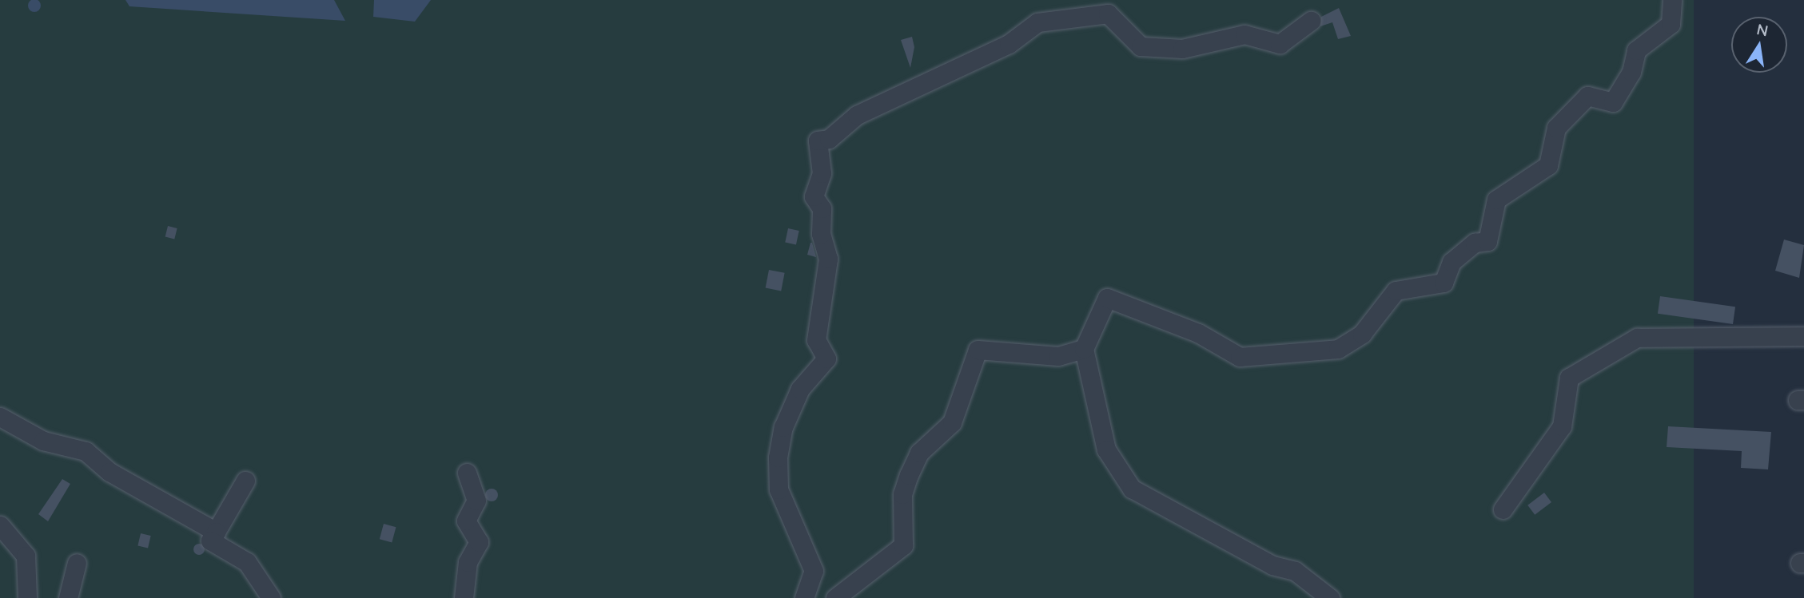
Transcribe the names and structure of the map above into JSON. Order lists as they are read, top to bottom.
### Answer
{
  "north": "top"
}
